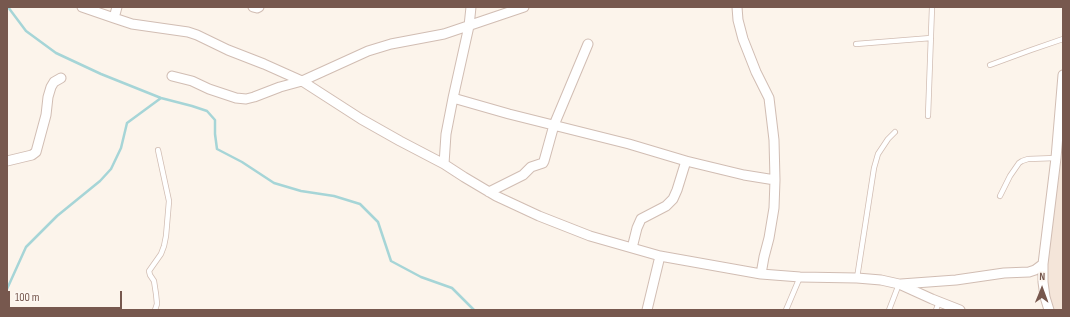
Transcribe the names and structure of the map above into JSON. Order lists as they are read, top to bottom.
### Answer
{
  "scale_bar": "100 m",
  "north": "top"
}
